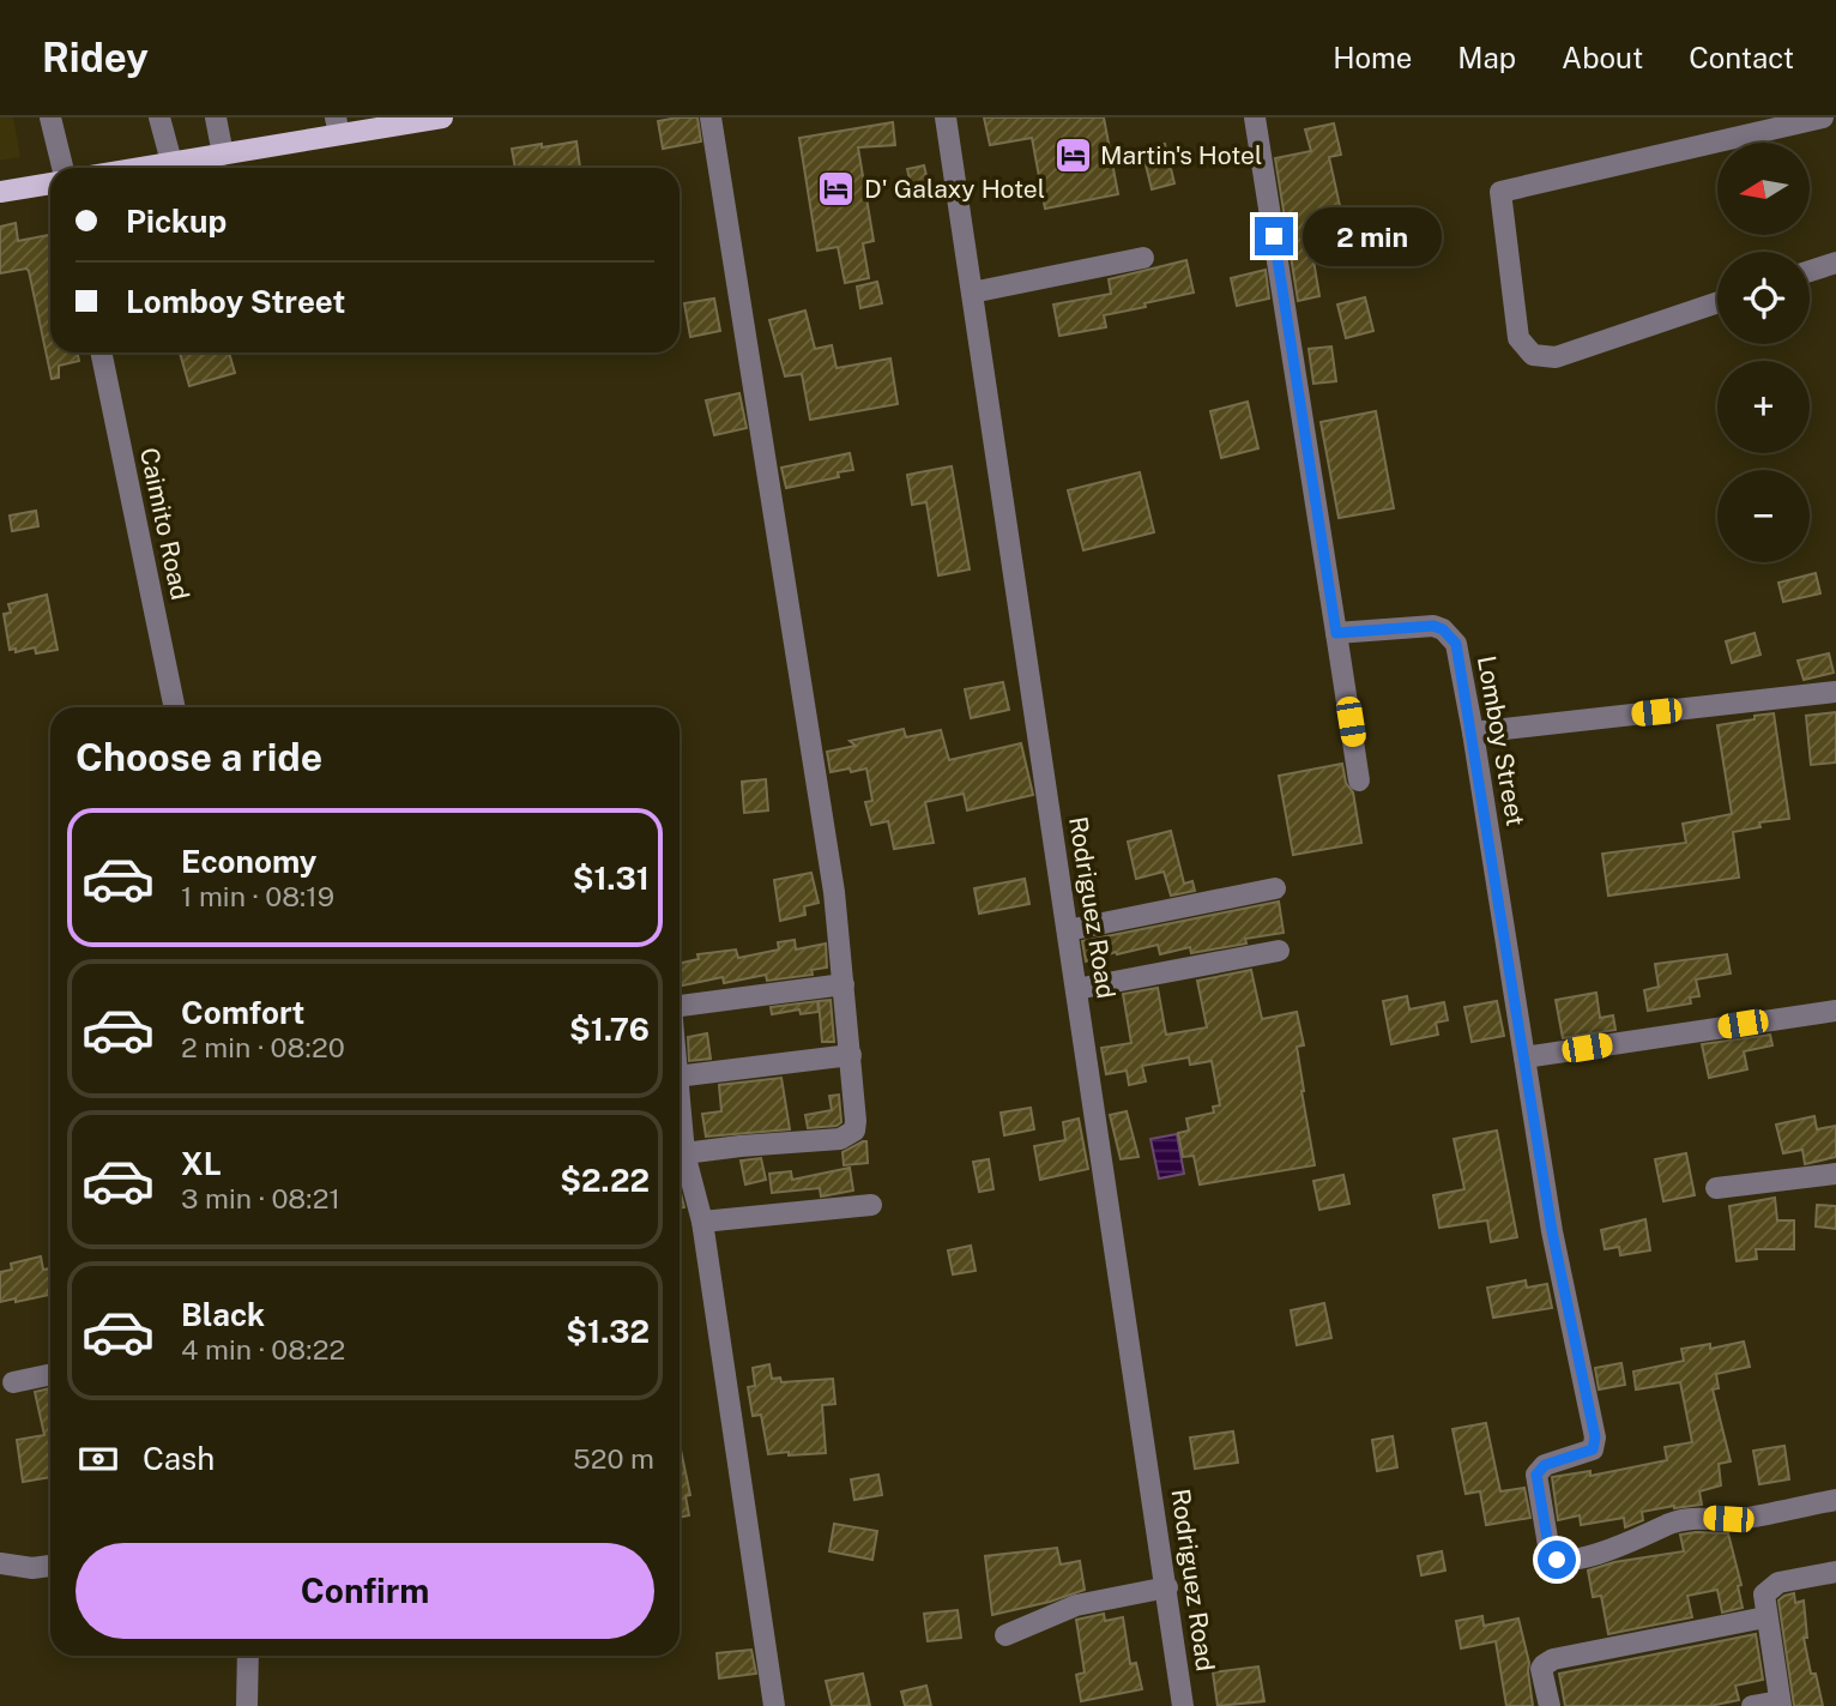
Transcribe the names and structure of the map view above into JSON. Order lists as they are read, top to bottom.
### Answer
{
  "streets": {
    "street": ["Caimito Road", "Lomboy Street", "Rodriguez Road"]
  },
  "places": {
    "hotel": ["Martin's Hotel", "D' Galaxy Hotel"]
  },
  "north": "left",
  "page": {
    "header": "Ridey",
    "nav": [
      "Home",
      "Map",
      "About",
      "Contact"
    ],
    "map_buttons": ["+", "−"],
    "banner": ["Pickup", "Lomboy Street"],
    "bubble": "2 min",
    "heading": "Choose a ride",
    "list": [
      {
        "name": "Economy",
        "note": "1 min · 08:19",
        "value": "$1.31"
      },
      {
        "name": "Comfort",
        "note": "2 min · 08:20",
        "value": "$1.76"
      },
      {
        "name": "XL",
        "note": "3 min · 08:21",
        "value": "$2.22"
      },
      {
        "name": "Black",
        "note": "4 min · 08:22",
        "value": "$1.32"
      }
    ],
    "pay": ["Cash", "520 m"],
    "buttons": "Confirm"
  }
}
